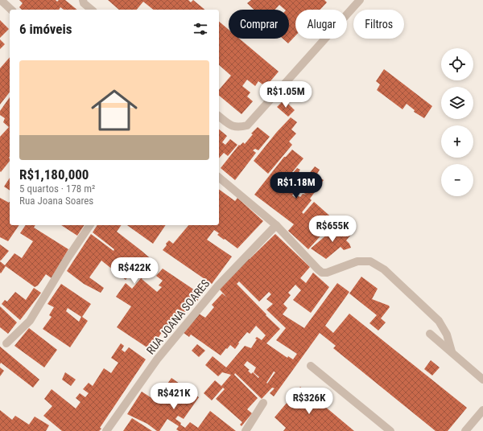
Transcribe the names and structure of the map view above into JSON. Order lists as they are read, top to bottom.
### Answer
{
  "streets": {
    "street": ["RUA JOANA SOARES"]
  },
  "page": {
    "chip": ["Comprar", "Alugar", "Filtros"],
    "heading": "6 imóveis",
    "map_buttons": ["+", "−"],
    "list": [
      {
        "name": "R$1,180,000",
        "note": "5 quartos · 178 m² · Rua Joana Soares"
      }
    ],
    "price": [
      "R$1.05M",
      "R$1.18M",
      "R$655K",
      "R$422K",
      "R$421K",
      "R$326K"
    ]
  }
}
